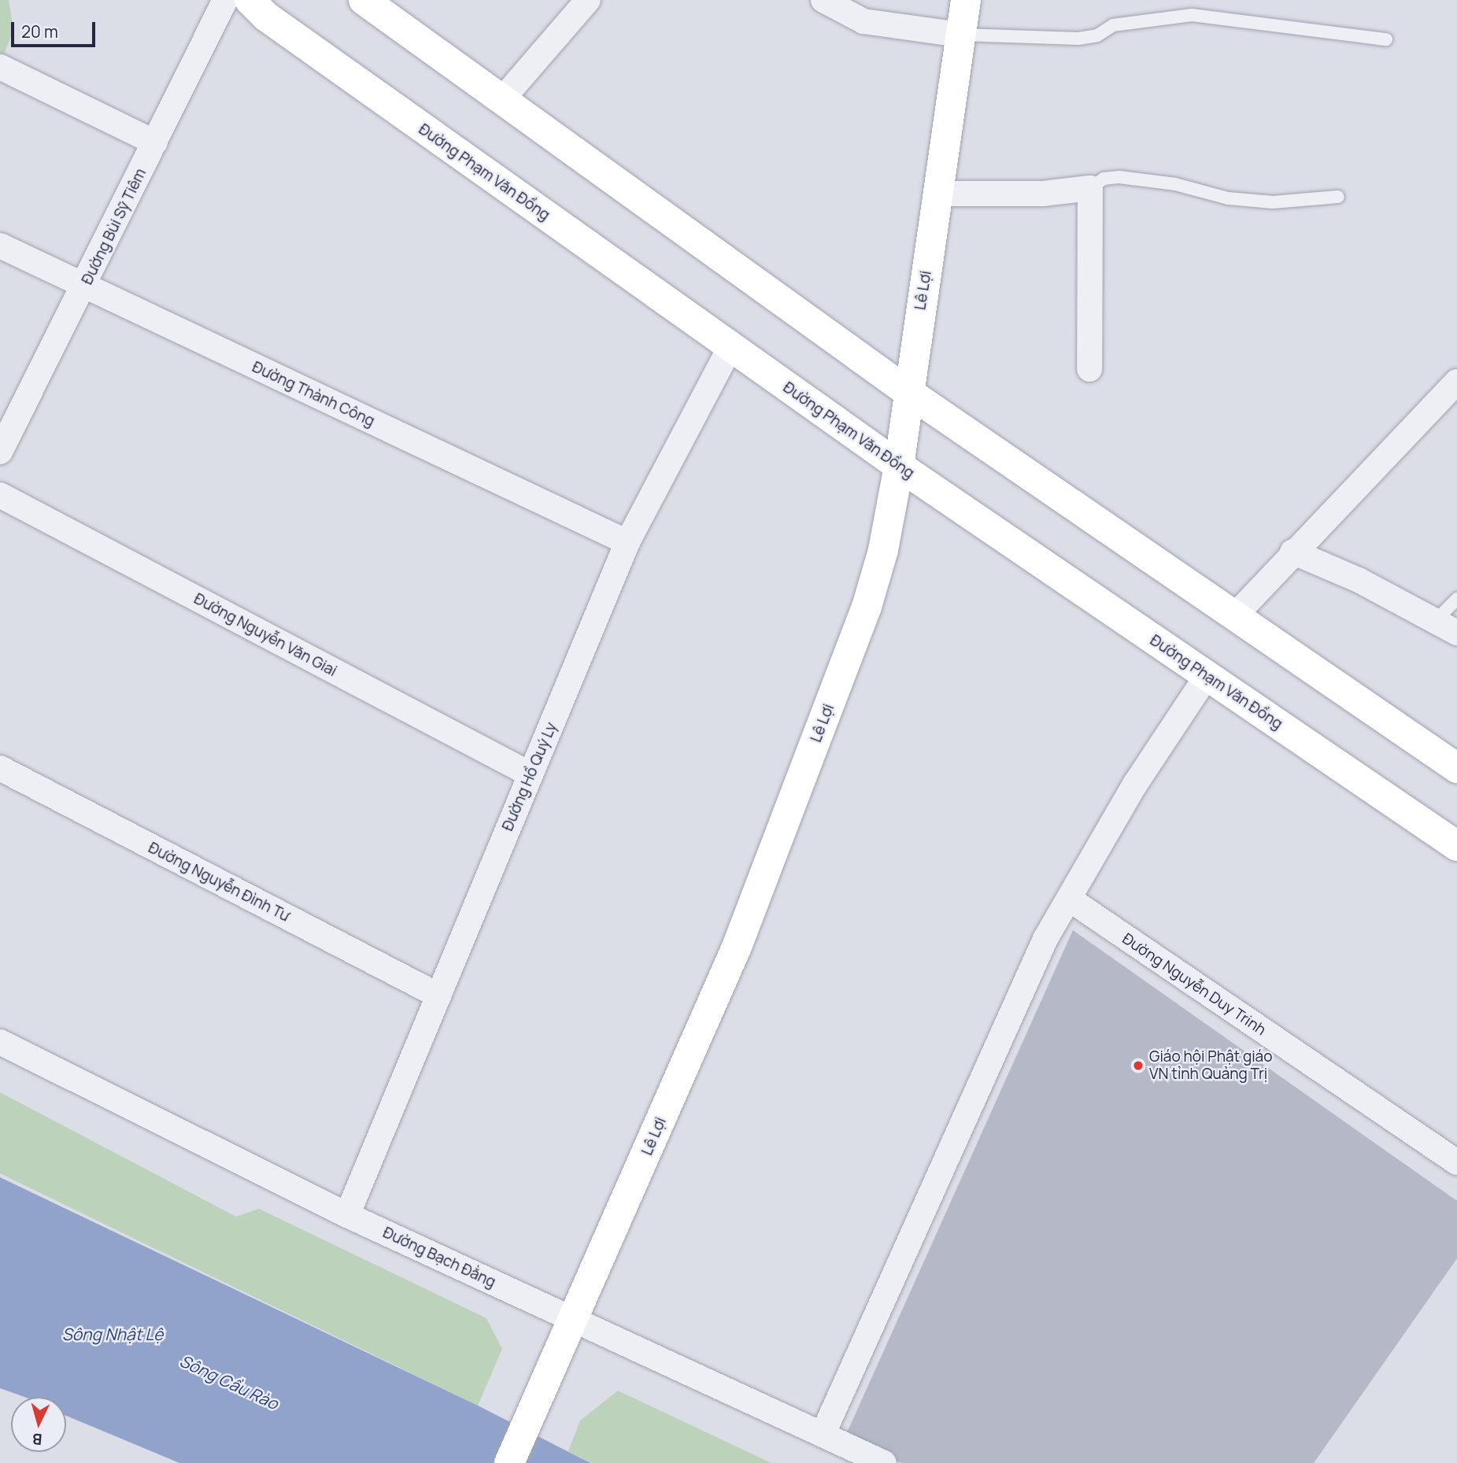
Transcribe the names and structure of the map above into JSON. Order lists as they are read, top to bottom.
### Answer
{
  "streets": {
    "main road": ["Đường Phạm Văn Đồng", "Lê Lợi"],
    "street": [
      "Đường Bùi Sỹ Tiêm",
      "Đường Thành Công",
      "Đường Nguyễn Văn Giai",
      "Đường Hồ Quý Ly",
      "Đường Nguyễn Đình Tư",
      "Đường Nguyễn Duy Trinh",
      "Đường Bạch Đằng"
    ]
  },
  "crossings": [
    ["Đường Phạm Văn Đồng", "Lê Lợi"],
    ["Đường Phạm Văn Đồng", "Đường Hồ Quý Ly"],
    ["Đường Bùi Sỹ Tiêm", "Đường Thành Công"],
    ["Lê Lợi", "Đường Bạch Đằng"],
    ["Đường Thành Công", "Đường Hồ Quý Ly"],
    ["Đường Nguyễn Văn Giai", "Đường Hồ Quý Ly"],
    ["Đường Hồ Quý Ly", "Đường Nguyễn Đình Tư"],
    ["Đường Hồ Quý Ly", "Đường Bạch Đằng"]
  ],
  "water": ["Sông Nhật Lệ", "Sông Cầu Rào"],
  "places": ["Giáo hội Phật giáo VN tỉnh Quảng Trị"],
  "scale_bar": "20 m",
  "north": "bottom"
}
